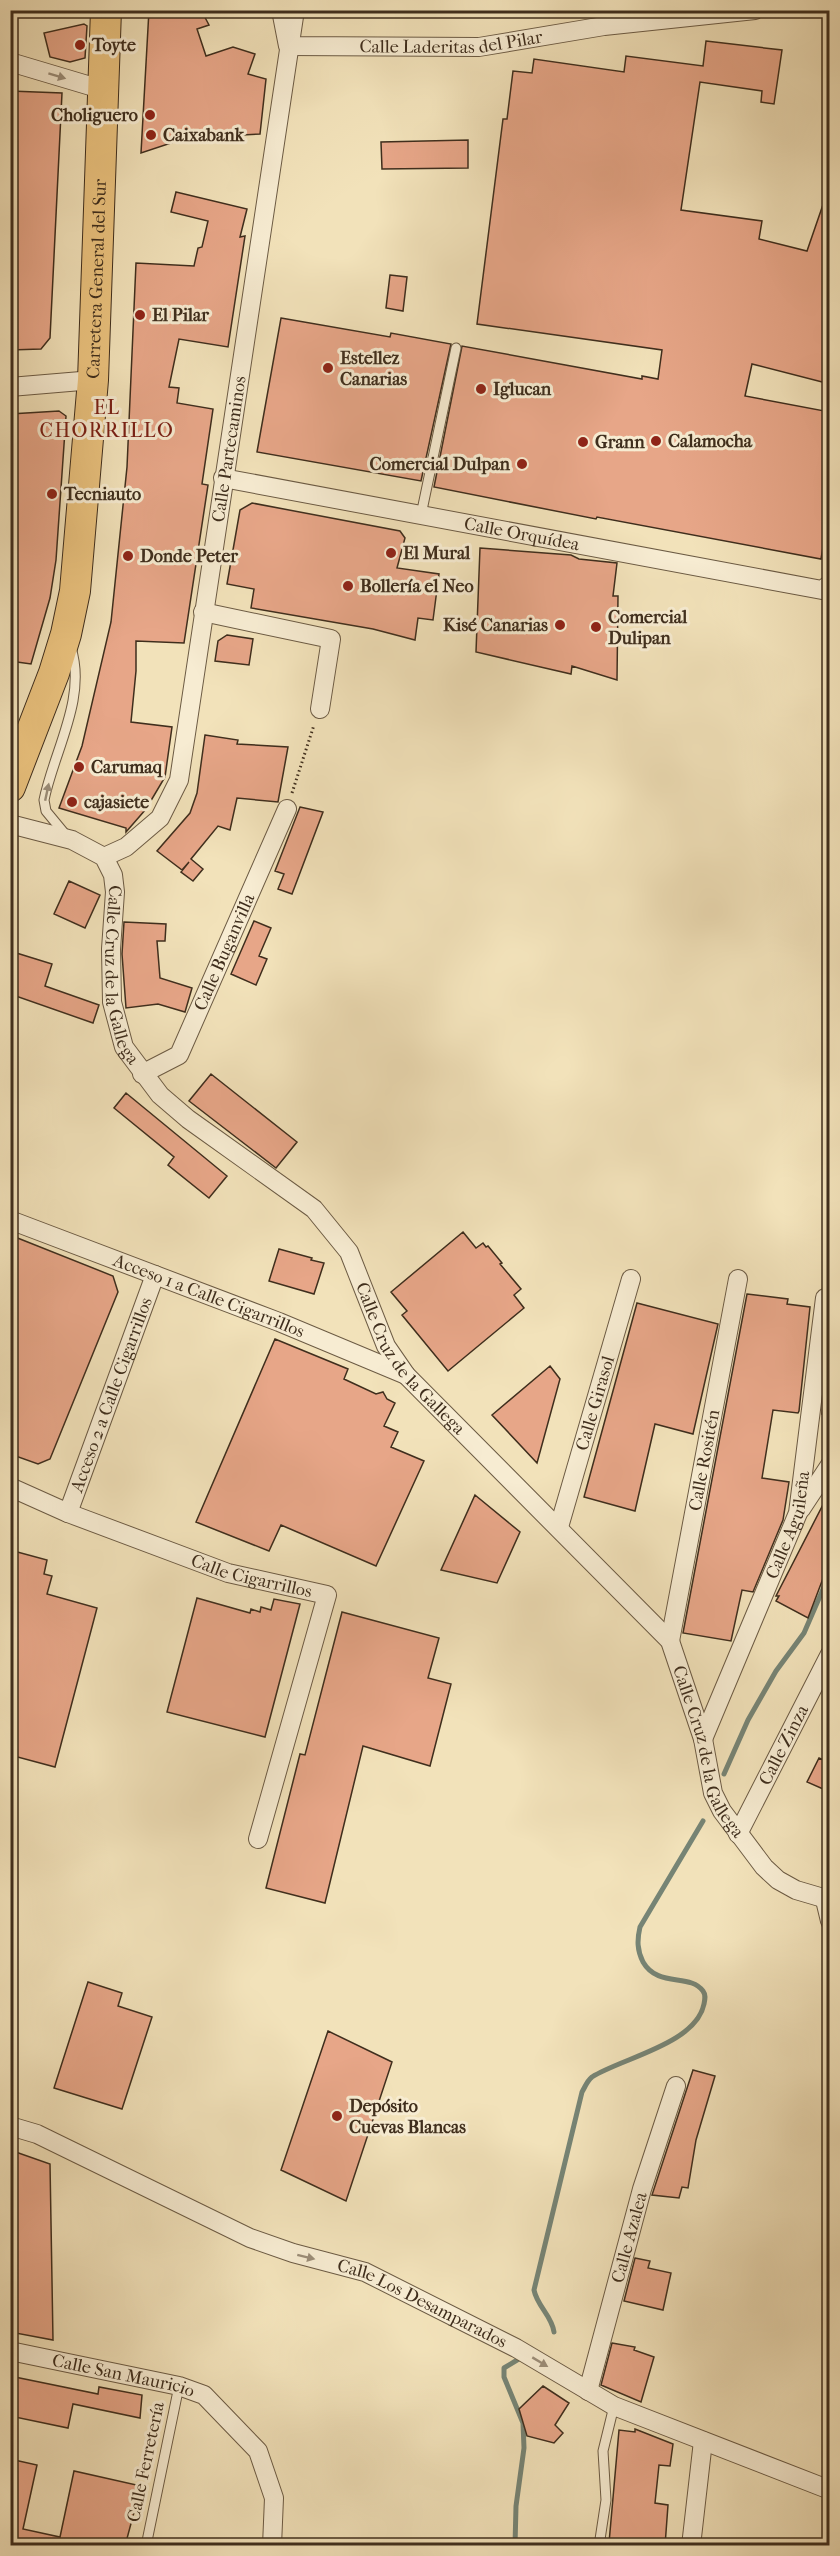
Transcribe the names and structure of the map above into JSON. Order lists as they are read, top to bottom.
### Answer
{
  "streets": {
    "main road": ["Carretera General del Sur"],
    "street": [
      "Calle Laderitas del Pilar",
      "Calle Partecaminos",
      "Calle Orquídea",
      "Calle Buganvilla",
      "Calle Cruz de la Gallega",
      "Acceso 1 a Calle Cigarrillos",
      "Acceso 2 a Calle Cigarrillos",
      "Calle Girasol",
      "Calle Rositén",
      "Calle Aguileña",
      "Calle Cigarrillos",
      "Calle Zinza",
      "Calle Azalea",
      "Calle Los Desamparados",
      "Calle San Mauricio"
    ],
    "lane": ["Calle Ferretería"]
  },
  "crossings": [
    ["Calle Laderitas del Pilar", "Calle Partecaminos"],
    ["Calle Partecaminos", "Calle Orquídea"],
    ["Calle Partecaminos", "Calle Cruz de la Gallega"],
    ["Calle Buganvilla", "Calle Cruz de la Gallega"],
    ["Calle Cruz de la Gallega", "Acceso 1 a Calle Cigarrillos"],
    ["Calle Cruz de la Gallega", "Calle Girasol"],
    ["Calle Cruz de la Gallega", "Calle Rositén"],
    ["Calle Cruz de la Gallega", "Calle Aguileña"],
    ["Calle Cruz de la Gallega", "Calle Zinza"],
    ["Acceso 1 a Calle Cigarrillos", "Acceso 2 a Calle Cigarrillos"],
    ["Acceso 2 a Calle Cigarrillos", "Calle Cigarrillos"],
    ["Calle Azalea", "Calle Los Desamparados"],
    ["Calle San Mauricio", "Calle Ferretería"]
  ],
  "one_way": ["Calle Los Desamparados"],
  "districts": ["EL CHORRILLO"],
  "places": [
    "Toyte",
    "Choliguero",
    "Caixabank",
    "El Pilar",
    "Estellez Canarias",
    "Iglucan",
    "Calamocha",
    "Grann",
    "Comercial Dulpan",
    "Tecniauto",
    "El Mural",
    "Donde Peter",
    "Bollería el Neo",
    "Kisé Canarias",
    "Comercial Dulipan",
    "Carumaq",
    "cajasiete",
    "Depósito Cuevas Blancas"
  ]
}
